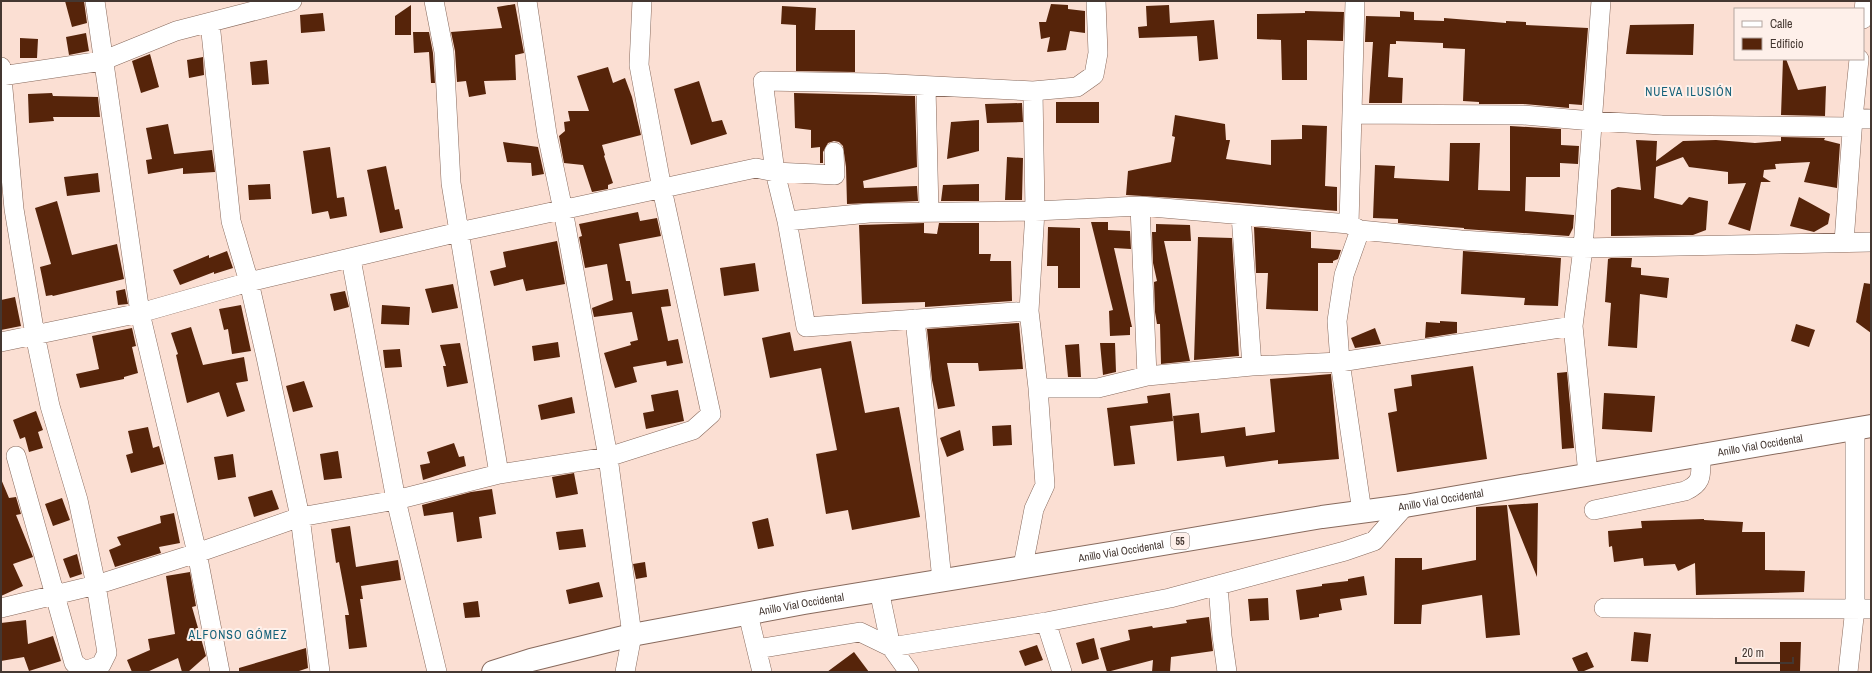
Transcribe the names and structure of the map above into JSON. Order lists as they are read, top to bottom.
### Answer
{
  "streets": {
    "highway": ["Anillo Vial Occidental", "55"]
  },
  "districts": ["NUEVA ILUSIÓN", "ALFONSO GÓMEZ"],
  "legend": ["Calle", "Edificio"],
  "scale_bar": "20 m"
}
